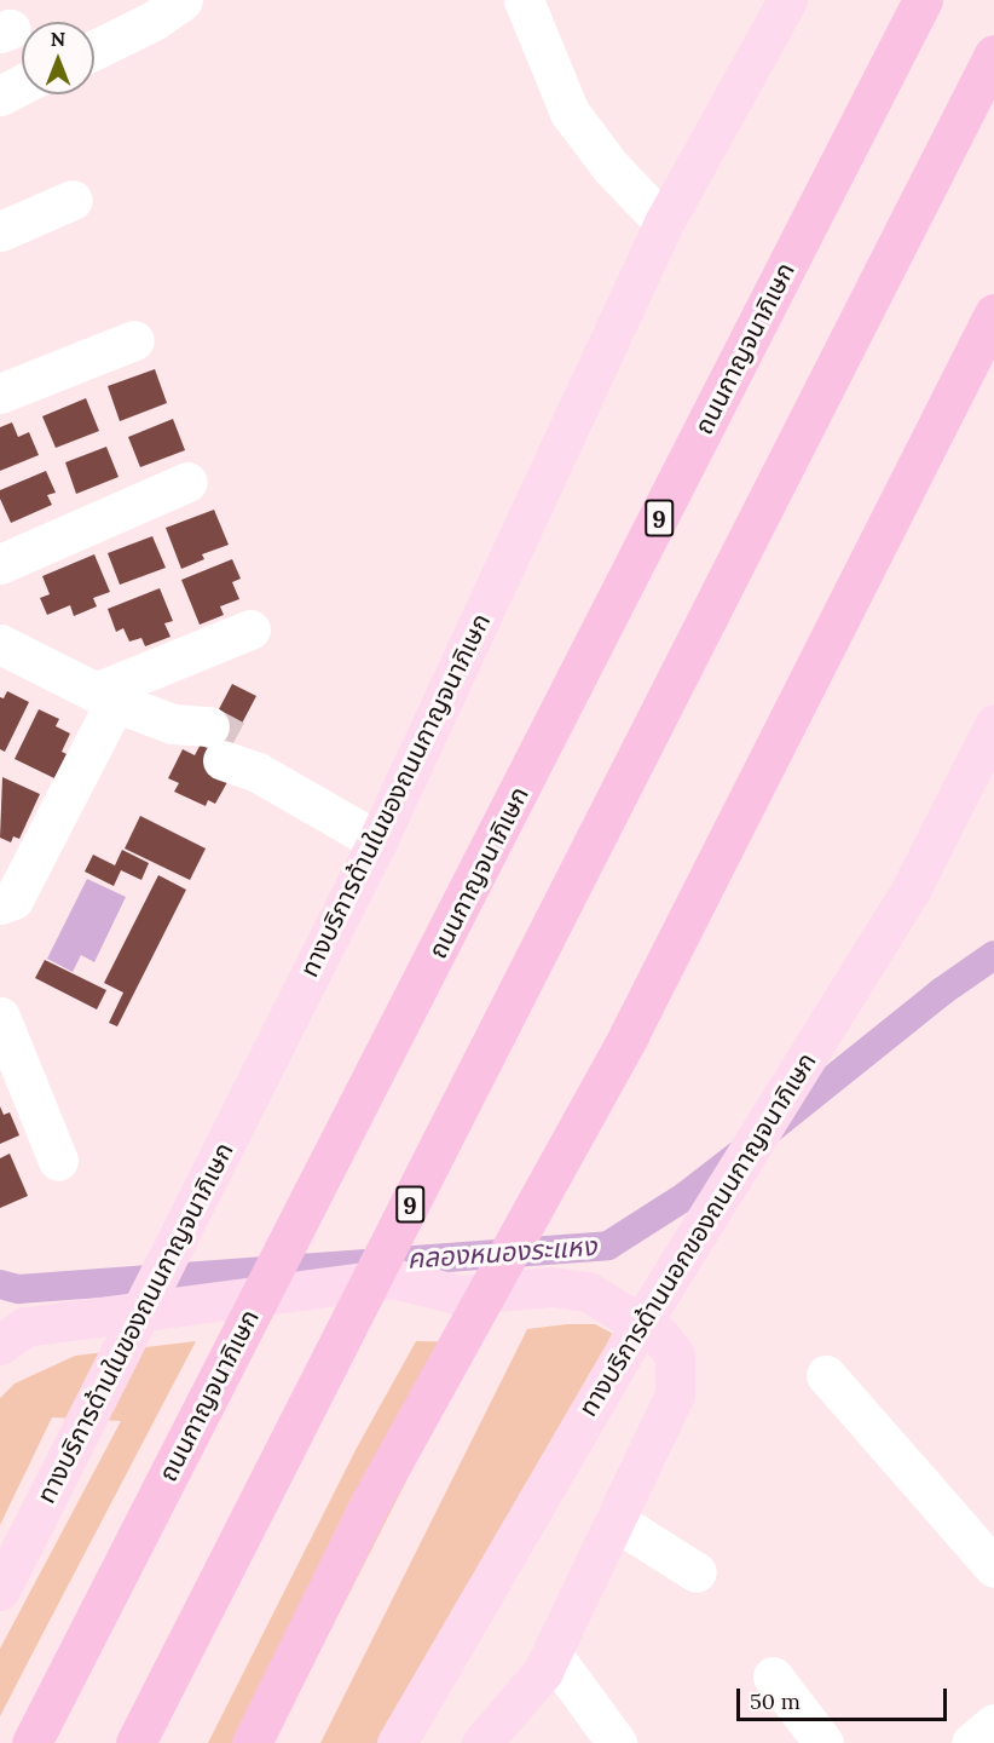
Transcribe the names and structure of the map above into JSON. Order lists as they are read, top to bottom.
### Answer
{
  "streets": {
    "highway": ["ถนนกาญจนาภิเษก", "9"],
    "main road": ["ทางบริการด้านในของถนนกาญจนาภิเษก", "ทางบริการด้านนอกของถนนกาญจนาภิเษก"]
  },
  "water": ["คลองหนองระแหง"],
  "scale_bar": "50 m",
  "north": "top"
}
